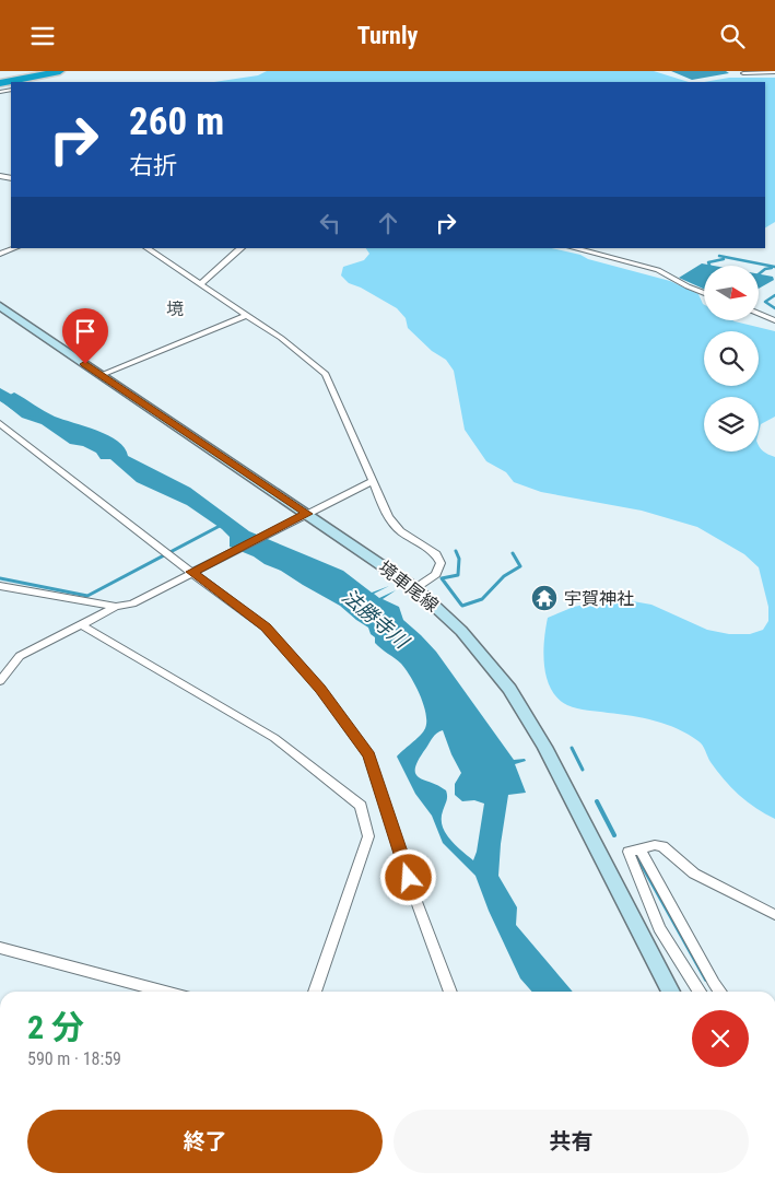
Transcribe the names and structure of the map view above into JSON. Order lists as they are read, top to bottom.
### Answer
{
  "streets": {
    "main road": ["境車尾線"]
  },
  "districts": ["境"],
  "water": ["法勝寺川"],
  "places": {
    "temple": ["宇賀神社"]
  },
  "north": "right",
  "page": {
    "header": "Turnly",
    "turn": ["260 m", "右折"],
    "heading": ["2 分", "590 m · 18:59"],
    "buttons": ["終了", "共有"]
  }
}
